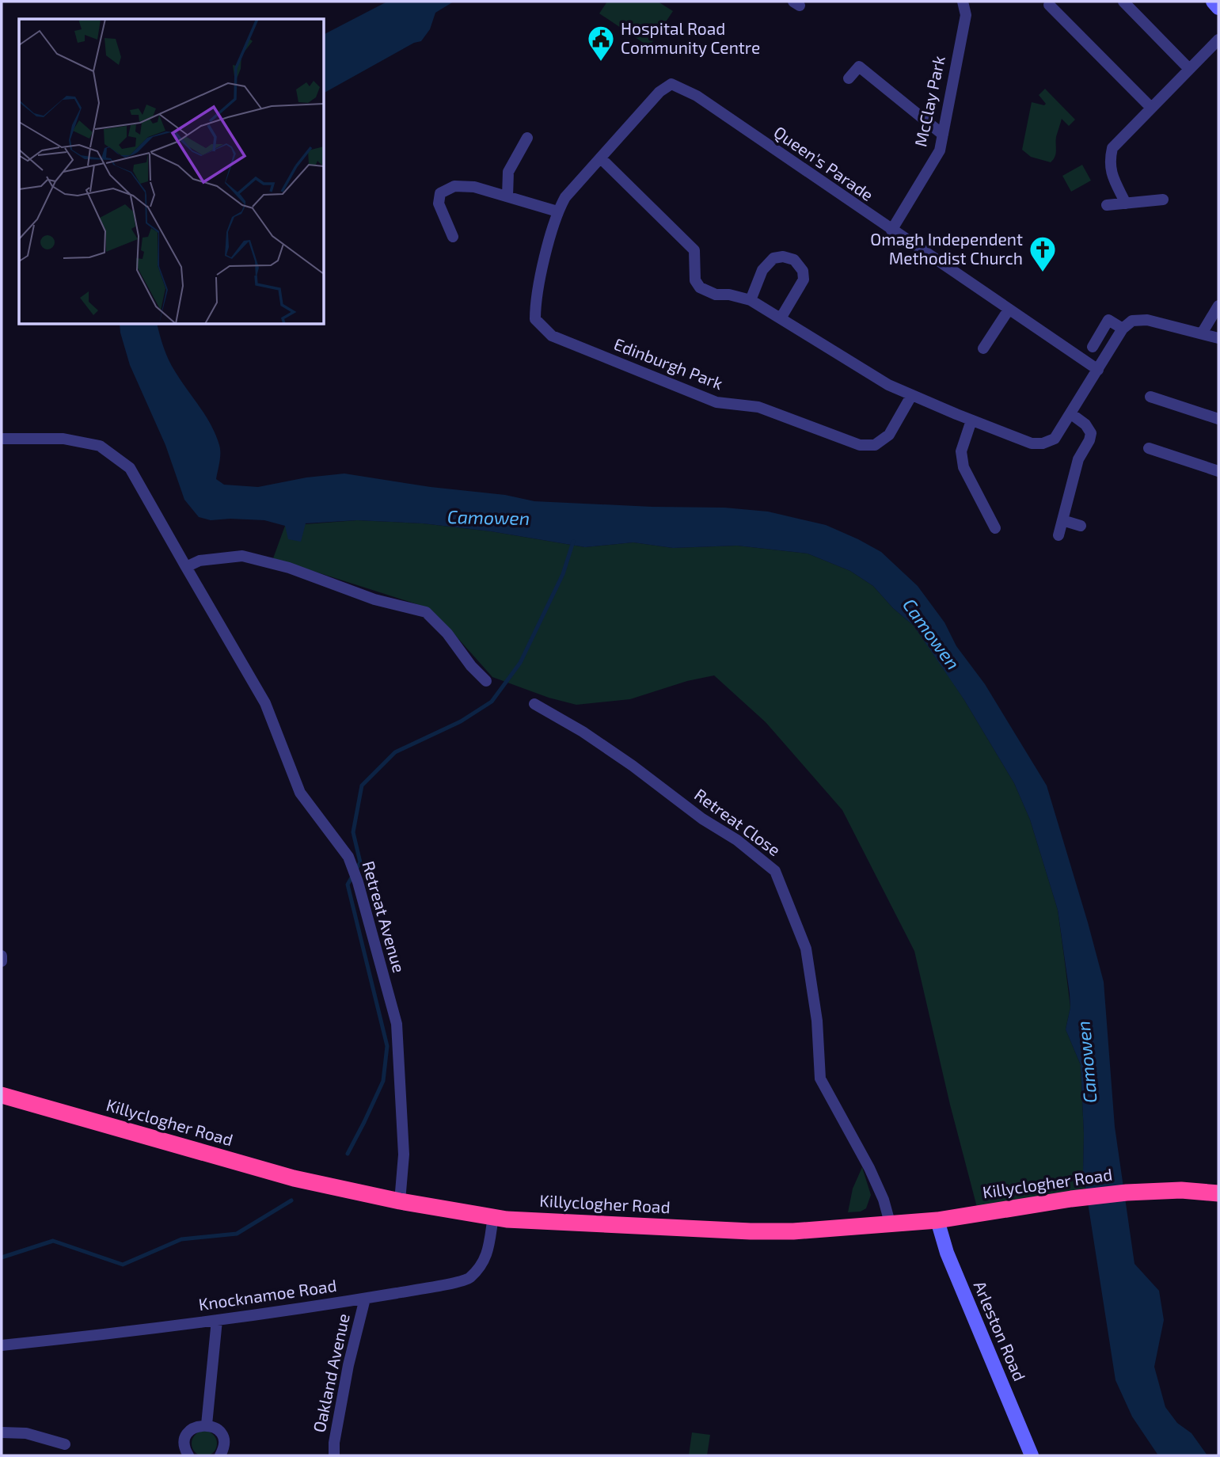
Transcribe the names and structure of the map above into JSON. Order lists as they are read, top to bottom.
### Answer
{
  "streets": {
    "highway": ["Killyclogher Road"],
    "street": [
      "McClay Park",
      "Queen's Parade",
      "Edinburgh Park",
      "Retreat Close",
      "Retreat Avenue",
      "Knocknamoe Road",
      "Arleston Road",
      "Oakland Avenue"
    ]
  },
  "crossings": [
    ["McClay Park", "Queen's Parade"],
    ["Queen's Parade", "Edinburgh Park"],
    ["Retreat Close", "Killyclogher Road"],
    ["Retreat Avenue", "Killyclogher Road"],
    ["Killyclogher Road", "Knocknamoe Road"],
    ["Killyclogher Road", "Arleston Road"],
    ["Knocknamoe Road", "Oakland Avenue"]
  ],
  "water": ["Camowen"],
  "places": {
    "public building": ["Hospital Road Community Centre"],
    "church": ["Omagh Independent Methodist Church"]
  }
}
